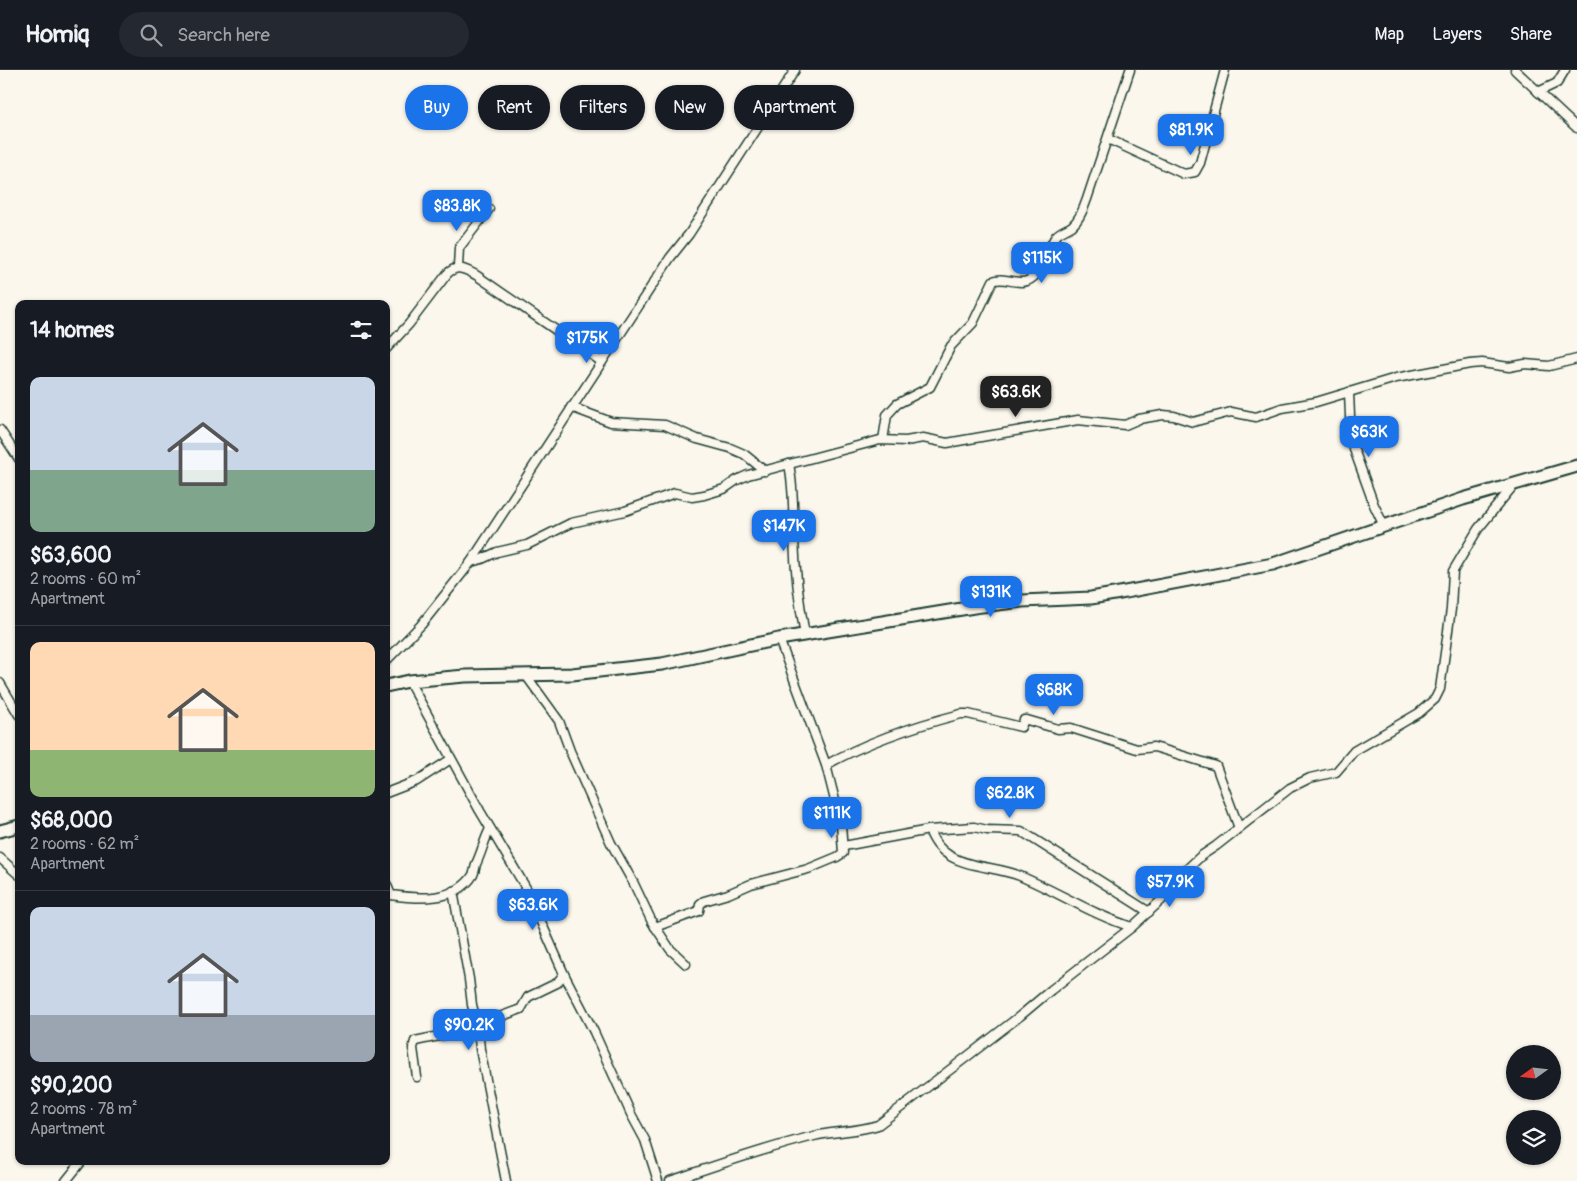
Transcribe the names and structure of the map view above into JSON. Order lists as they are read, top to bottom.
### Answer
{
  "north": "left",
  "page": {
    "header": "Homiq",
    "search": "Search here",
    "nav": ["Map", "Layers", "Share"],
    "chip": [
      "Buy",
      "Rent",
      "Filters",
      "New",
      "Apartment"
    ],
    "price": [
      "$81.9K",
      "$83.8K",
      "$115K",
      "$175K",
      "$63.6K",
      "$63K",
      "$147K",
      "$131K",
      "$68K",
      "$62.8K",
      "$111K",
      "$57.9K",
      "$63.6K",
      "$90.2K"
    ],
    "heading": "14 homes",
    "list": [
      {
        "name": "$63,600",
        "note": "2 rooms · 60 m² · Apartment"
      },
      {
        "name": "$68,000",
        "note": "2 rooms · 62 m² · Apartment"
      },
      {
        "name": "$90,200",
        "note": "2 rooms · 78 m² · Apartment"
      }
    ]
  }
}
